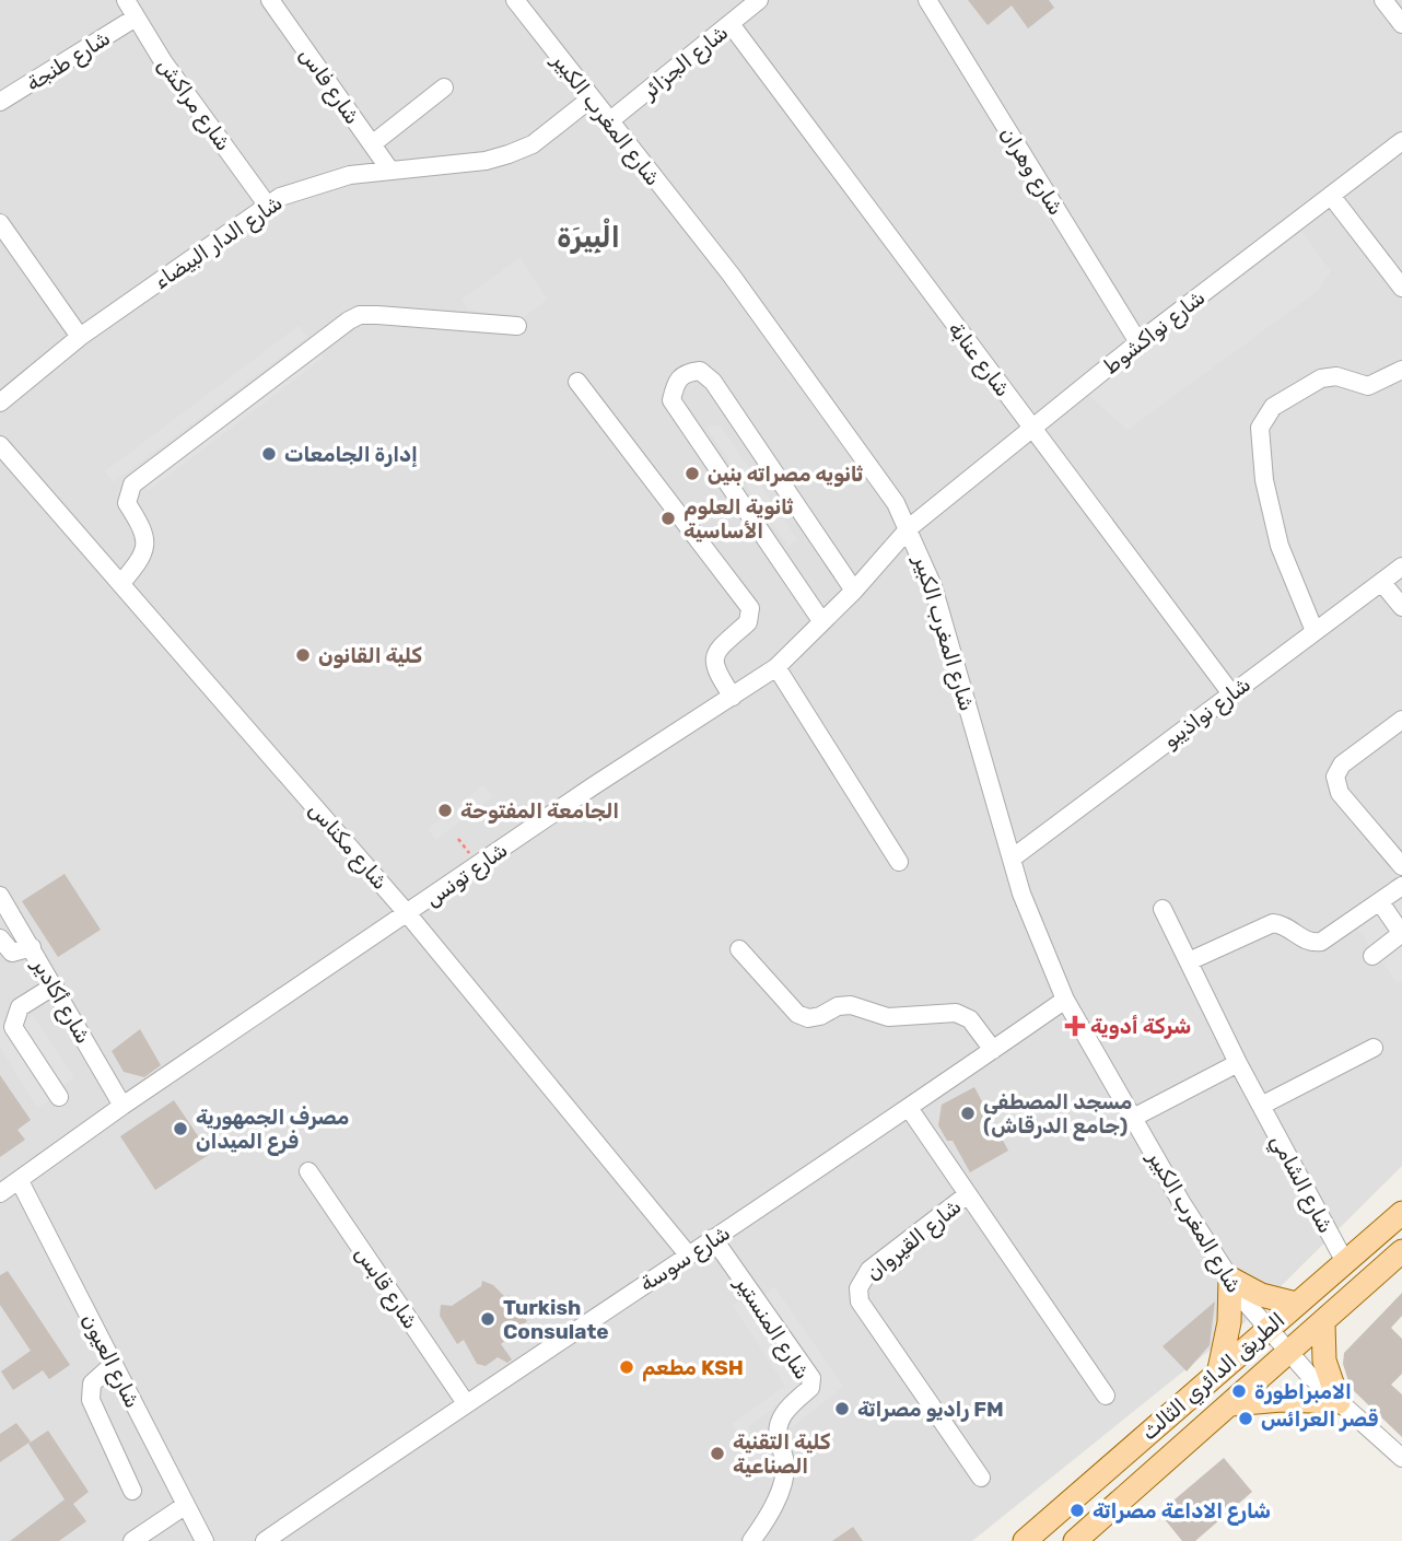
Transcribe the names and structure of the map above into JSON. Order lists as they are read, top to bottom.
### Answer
{
  "streets": {
    "main road": ["الطريق الدائري الثالث"],
    "street": [
      "شارع طنجة",
      "شارع الجزائر",
      "شارع فاس",
      "شارع مراكش",
      "شارع المغرب الكبير",
      "شارع وهران",
      "شارع الدار البيضاء",
      "شارع نواكشوط",
      "شارع عنابة",
      "شارع نواذيبو",
      "شارع مكناس",
      "شارع تونس",
      "شارع أكادير",
      "شارع الشامي",
      "شارع القيروان",
      "شارع سوسة",
      "شارع قابس",
      "شارع المنستير",
      "شارع العيون"
    ]
  },
  "crossings": [
    ["شارع طنجة", "شارع مراكش"],
    ["شارع الجزائر", "شارع المغرب الكبير"],
    ["شارع الجزائر", "شارع عنابة"],
    ["شارع فاس", "شارع الدار البيضاء"],
    ["شارع مراكش", "شارع الدار البيضاء"],
    ["شارع المغرب الكبير", "شارع الدار البيضاء"],
    ["شارع المغرب الكبير", "شارع نواكشوط"],
    ["شارع المغرب الكبير", "شارع نواذيبو"],
    ["شارع المغرب الكبير", "شارع تونس"],
    ["شارع المغرب الكبير", "شارع سوسة"],
    ["شارع المغرب الكبير", "الطريق الدائري الثالث"],
    ["شارع وهران", "شارع نواكشوط"],
    ["شارع نواكشوط", "شارع عنابة"],
    ["شارع نواكشوط", "شارع تونس"],
    ["شارع عنابة", "شارع نواذيبو"],
    ["شارع مكناس", "شارع تونس"],
    ["شارع مكناس", "شارع سوسة"],
    ["شارع تونس", "شارع أكادير"],
    ["شارع تونس", "شارع العيون"],
    ["شارع الشامي", "الطريق الدائري الثالث"],
    ["شارع القيروان", "شارع سوسة"],
    ["شارع سوسة", "شارع قابس"],
    ["شارع سوسة", "شارع المنستير"]
  ],
  "districts": ["الْبِيرَة"],
  "places": {
    "other": [
      "إدارة الجامعات",
      "ثانويه مصراته بنين",
      "ثانوية العلوم الأساسية",
      "كلية القانون",
      "الجامعة المفتوحة",
      "مسجد المصطفى (جامع الدرقاش)",
      "مصرف الجمهورية فرع الميدان",
      "Turkish Consulate",
      "مطعم KSH",
      "الامبراطورة",
      "راديو مصراتة FM",
      "قصر العرائس",
      "كلية التقنية الصناعية",
      "شارع الاداعة مصراتة"
    ],
    "health": ["شركة أدوية"]
  }
}
